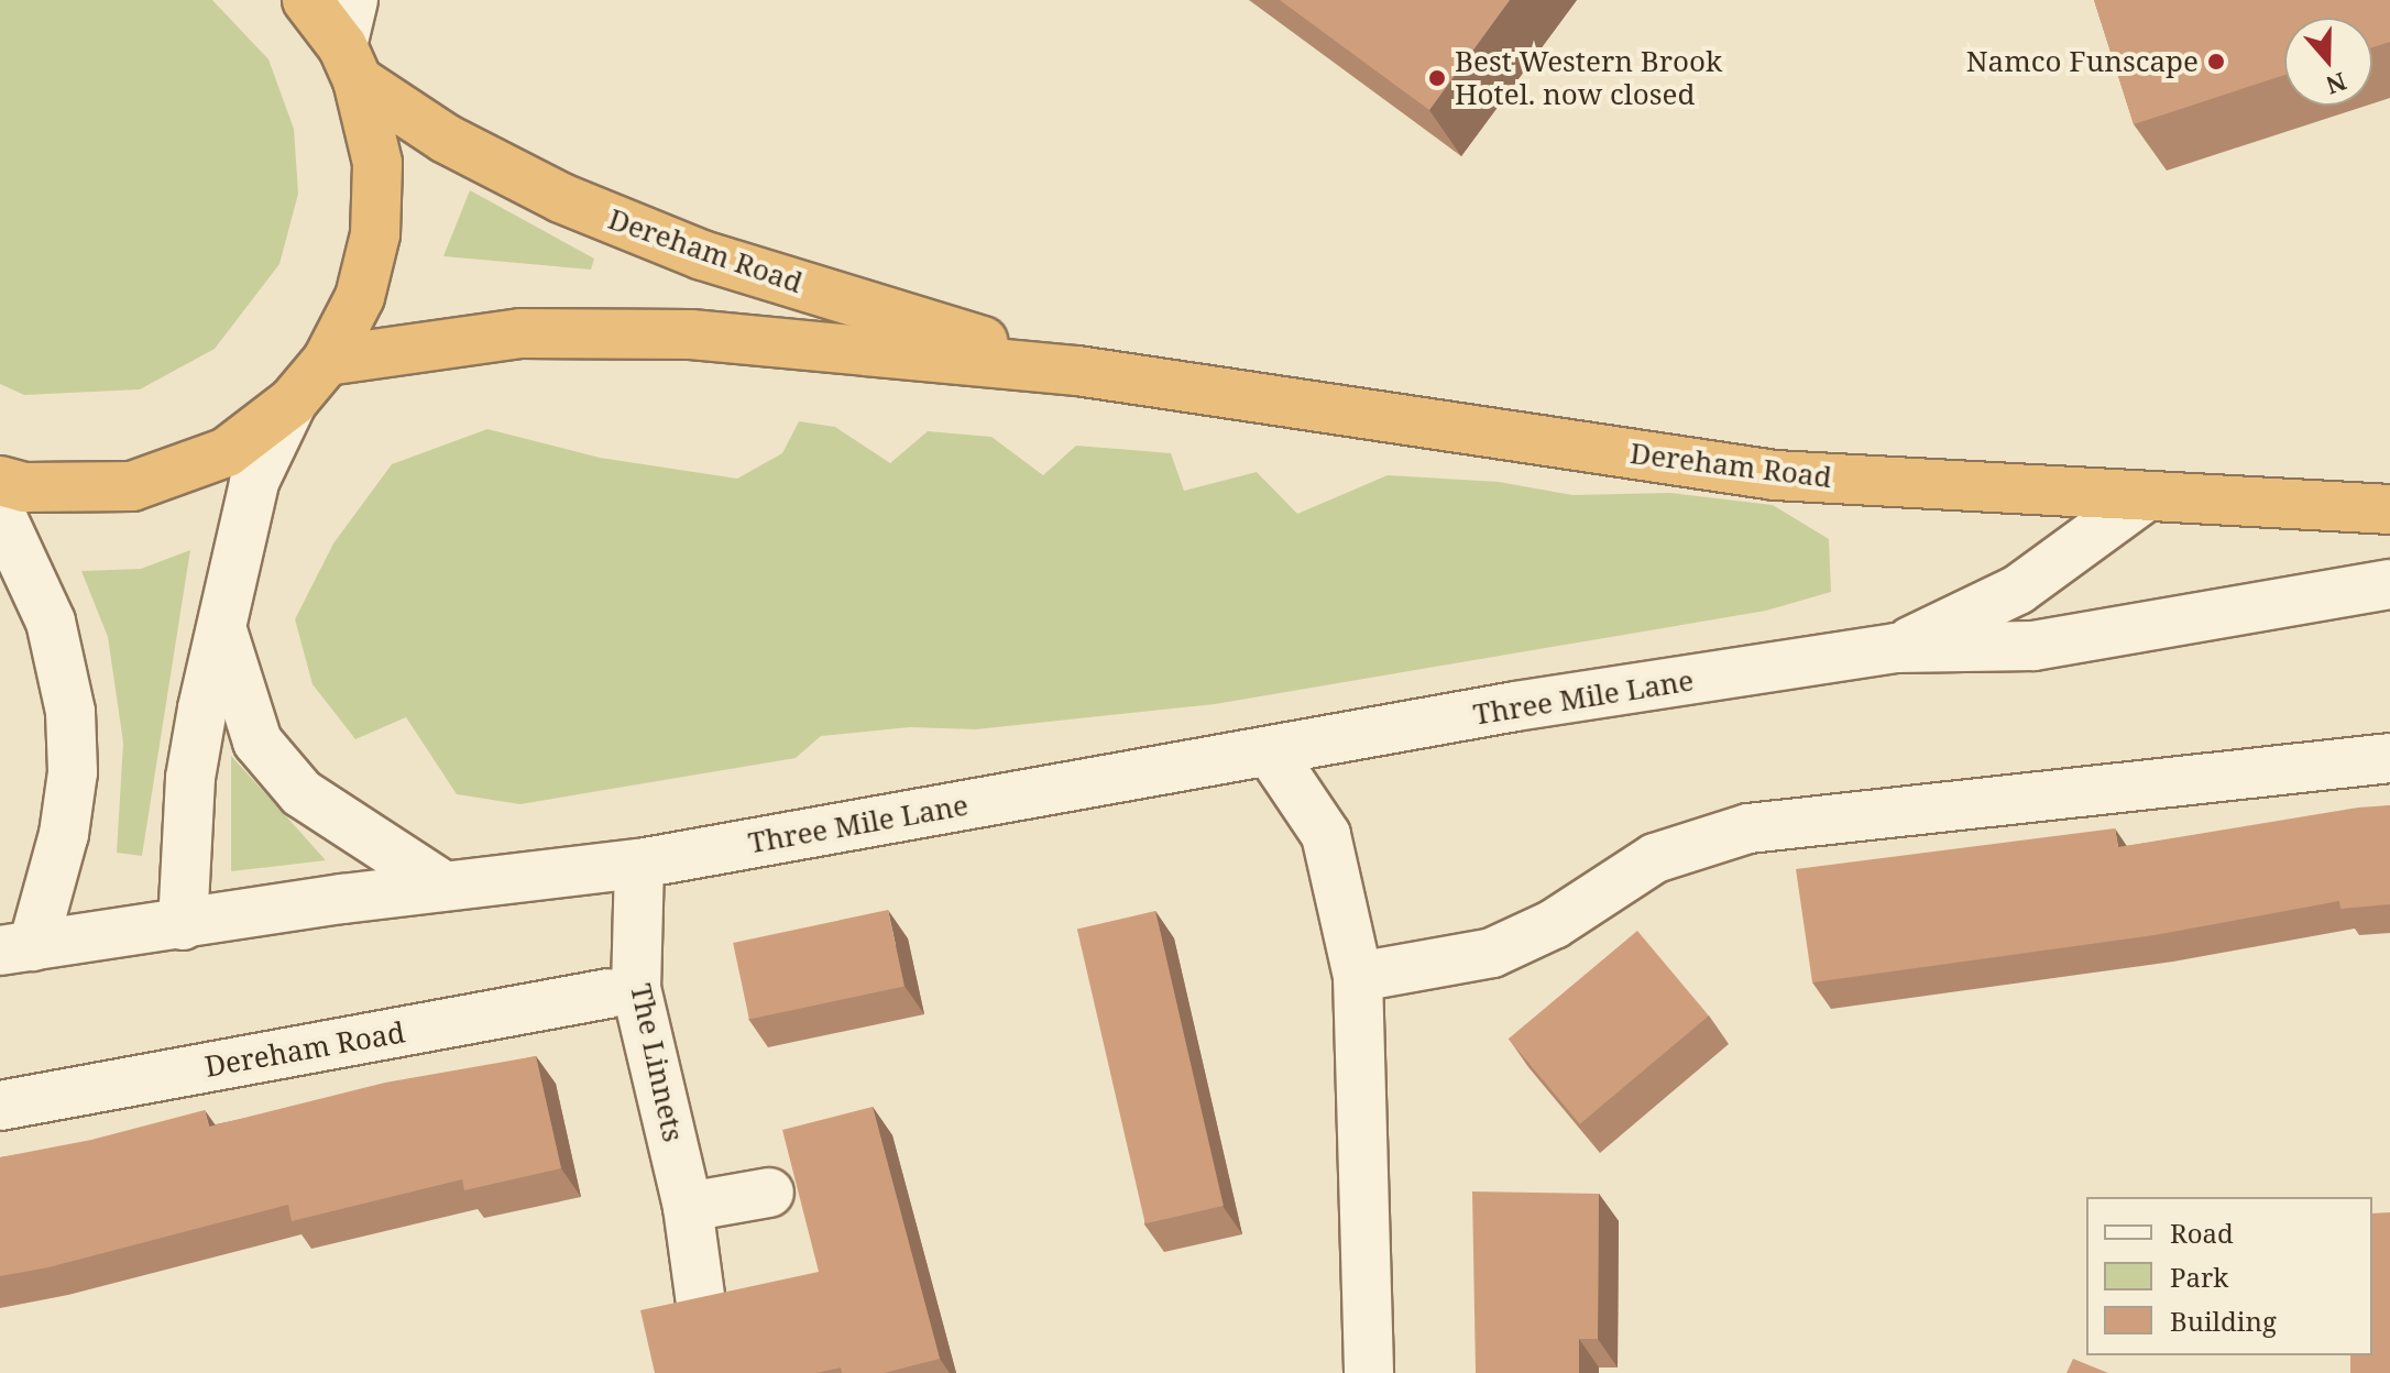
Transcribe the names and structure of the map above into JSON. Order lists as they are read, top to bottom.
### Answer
{
  "streets": {
    "highway": ["Dereham Road"],
    "street": ["Three Mile Lane", "The Linnets"]
  },
  "crossings": [
    ["Dereham Road", "Three Mile Lane"],
    ["Three Mile Lane", "The Linnets"]
  ],
  "places": ["Namco Funscape", "Best Western Brook Hotel. now closed"],
  "legend": ["Road", "Park", "Building"],
  "north": "bottom"
}
